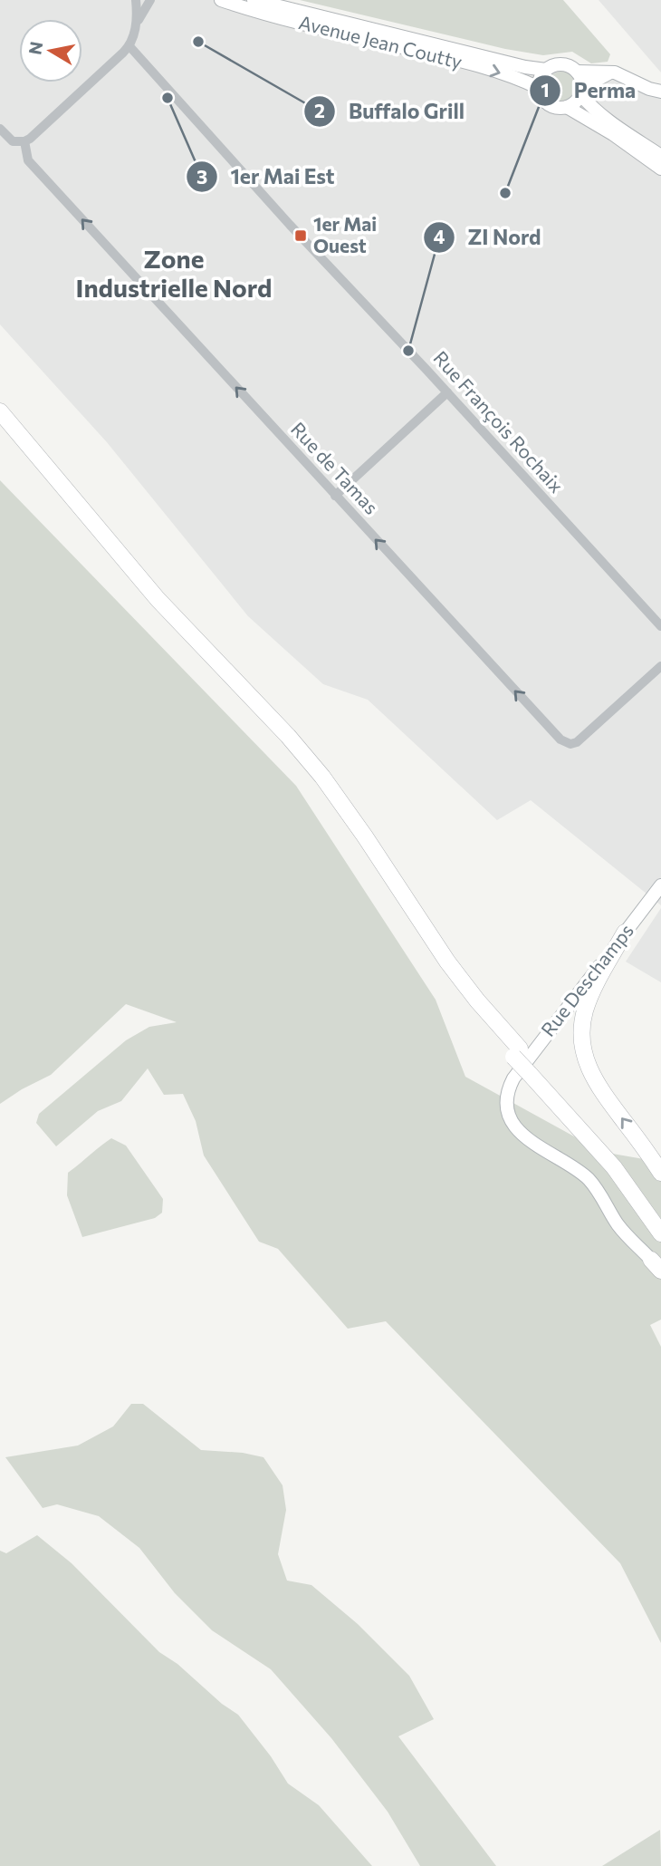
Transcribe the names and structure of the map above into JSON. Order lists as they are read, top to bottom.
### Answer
{
  "streets": {
    "main road": ["Avenue Jean Coutty", "Rue Deschamps"],
    "street": ["Rue François Rochaix", "Rue de Tamas"]
  },
  "one_way": ["Rue de Tamas"],
  "districts": ["Zone Industrielle Nord"],
  "places": {
    "other": [
      "Buffalo Grill",
      "1er Mai Est",
      "Perma",
      "ZI Nord"
    ],
    "transit": ["1er Mai Ouest"]
  },
  "north": "left"
}
